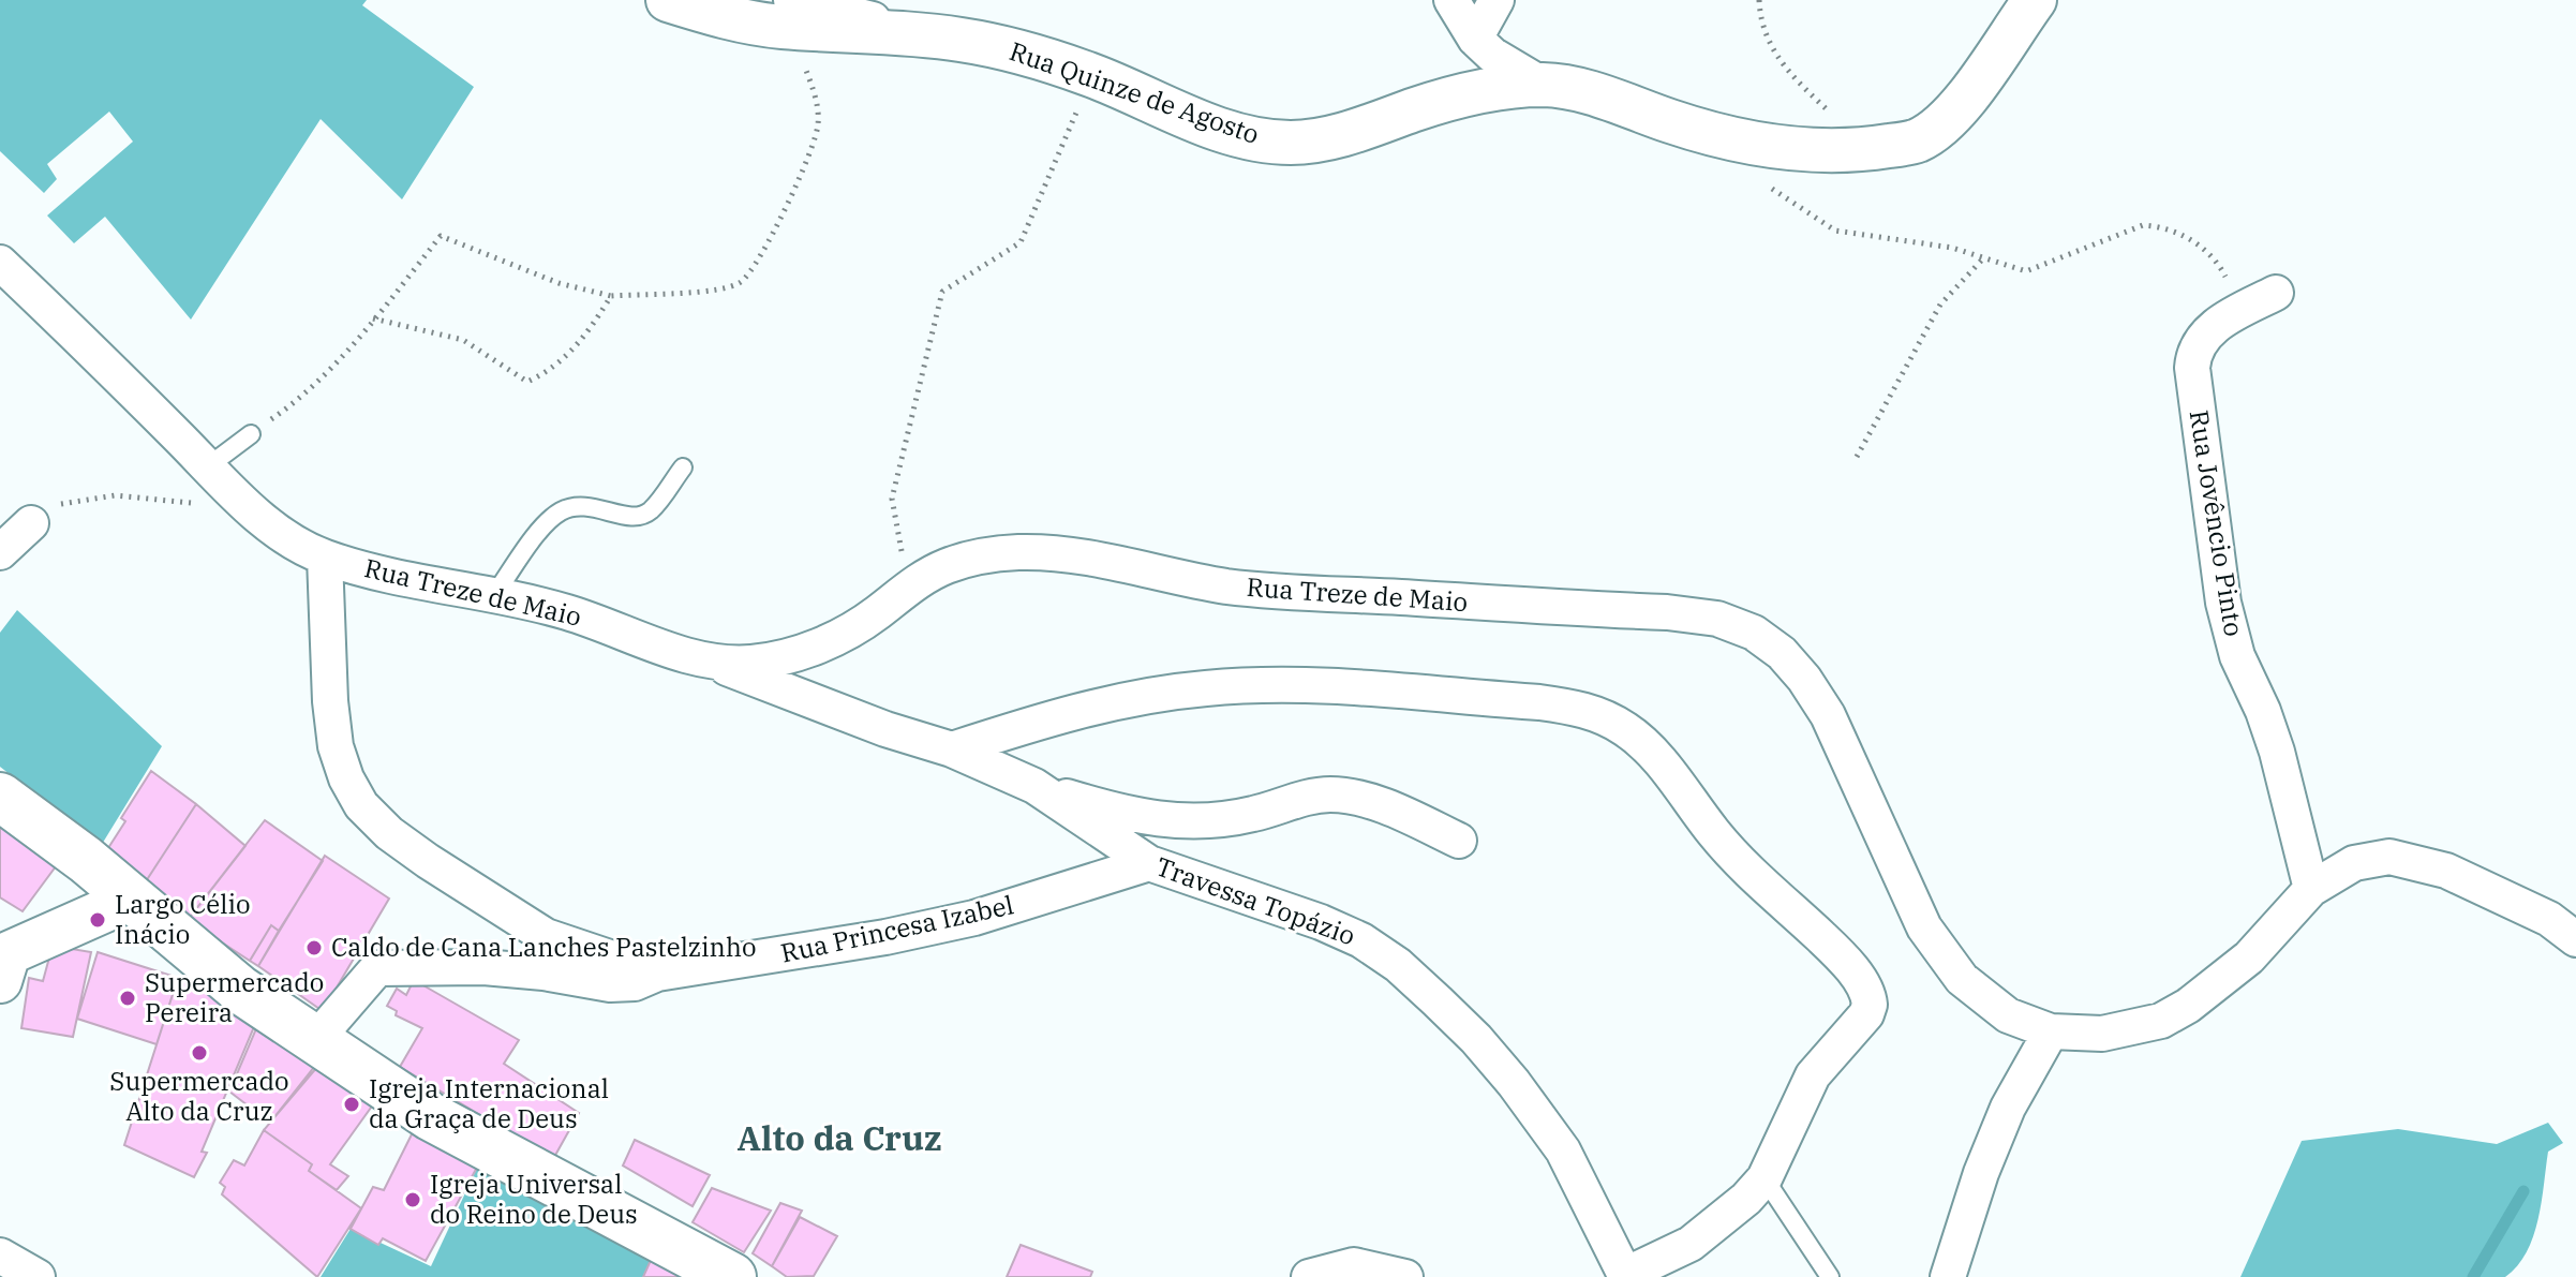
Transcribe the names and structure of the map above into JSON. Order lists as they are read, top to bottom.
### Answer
{
  "streets": {
    "street": [
      "Rua Quinze de Agosto",
      "Rua Jovêncio Pinto",
      "Rua Treze de Maio",
      "Travessa Topázio",
      "Rua Princesa Izabel"
    ]
  },
  "crossings": [
    ["Rua Jovêncio Pinto", "Rua Treze de Maio"],
    ["Rua Treze de Maio", "Travessa Topázio"],
    ["Travessa Topázio", "Rua Princesa Izabel"]
  ],
  "districts": ["Alto da Cruz"],
  "places": [
    "Largo Célio Inácio",
    "Caldo de Cana Lanches Pastelzinho",
    "Supermercado Pereira",
    "Supermercado Alto da Cruz",
    "Igreja Internacional da Graça de Deus",
    "Igreja Universal do Reino de Deus"
  ]
}
